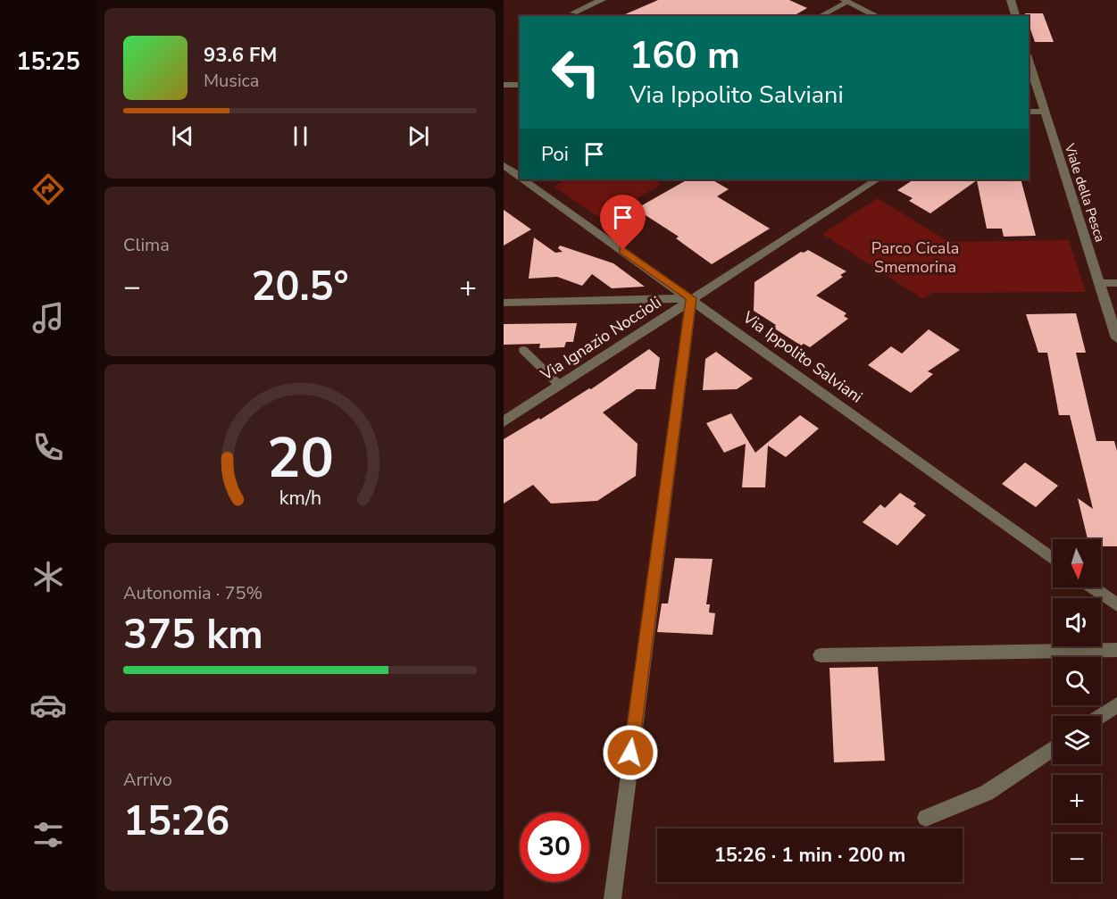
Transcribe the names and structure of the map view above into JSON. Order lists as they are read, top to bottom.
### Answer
{
  "streets": {
    "street": ["Viale della Pesca", "Via Ignazio Noccioli", "Via Ippolito Salviani"]
  },
  "crossings": [
    ["Via Ignazio Noccioli", "Via Ippolito Salviani"]
  ],
  "parks": ["Parco Cicala Smemorina"],
  "north": "bottom",
  "page": {
    "tabs": "15:25",
    "turn": ["160 m", "Via Ippolito Salviani"],
    "song": ["93.6 FM", "Musica"],
    "then": "Poi",
    "tile": [
      "Clima",
      ["Autonomia · 75%", "375 km"],
      ["Arrivo", "15:26"]
    ],
    "heat": ["−", "20.5°", "+"],
    "map_buttons": ["+", "−"],
    "limit": "30",
    "trip": "15:26 · 1 min · 200 m",
    "gauge": ["20", "km/h"]
  }
}
